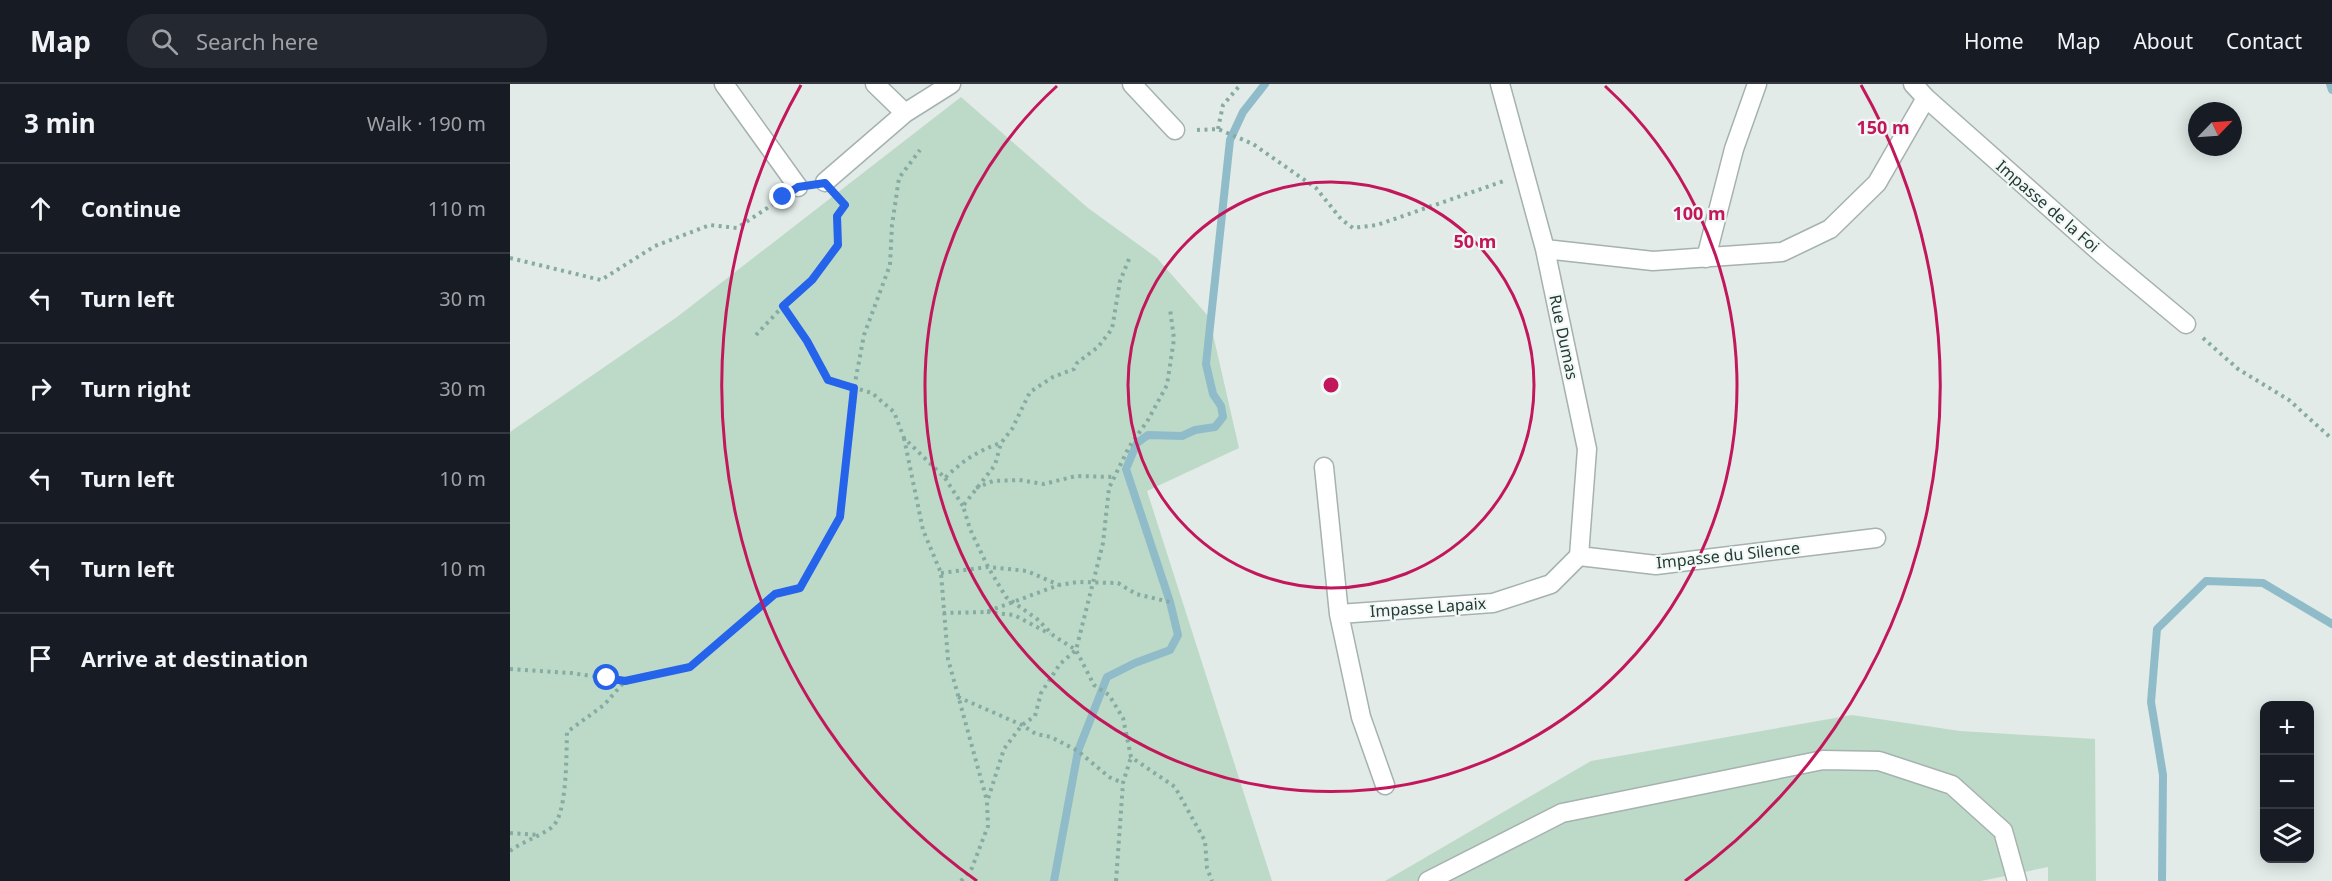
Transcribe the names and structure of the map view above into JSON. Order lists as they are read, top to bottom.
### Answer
{
  "streets": {
    "street": [
      "Impasse de la Foi",
      "Rue Dumas",
      "Impasse du Silence",
      "Impasse Lapaix"
    ]
  },
  "crossings": [
    ["Rue Dumas", "Impasse du Silence"],
    ["Rue Dumas", "Impasse Lapaix"],
    ["Impasse du Silence", "Impasse Lapaix"]
  ],
  "north": "top right",
  "page": {
    "header": "Map",
    "search": "Search here",
    "nav": [
      "Home",
      "Map",
      "About",
      "Contact"
    ],
    "heading": ["3 min", "Walk · 190 m"],
    "list": [
      ["Continue", "110 m"],
      ["Turn left", "30 m"],
      ["Turn right", "30 m"],
      ["Turn left", "10 m"],
      ["Turn left", "10 m"],
      "Arrive at destination"
    ],
    "map_buttons": ["+", "−"]
  },
  "rings": ["150 m", "100 m", "50 m"]
}
